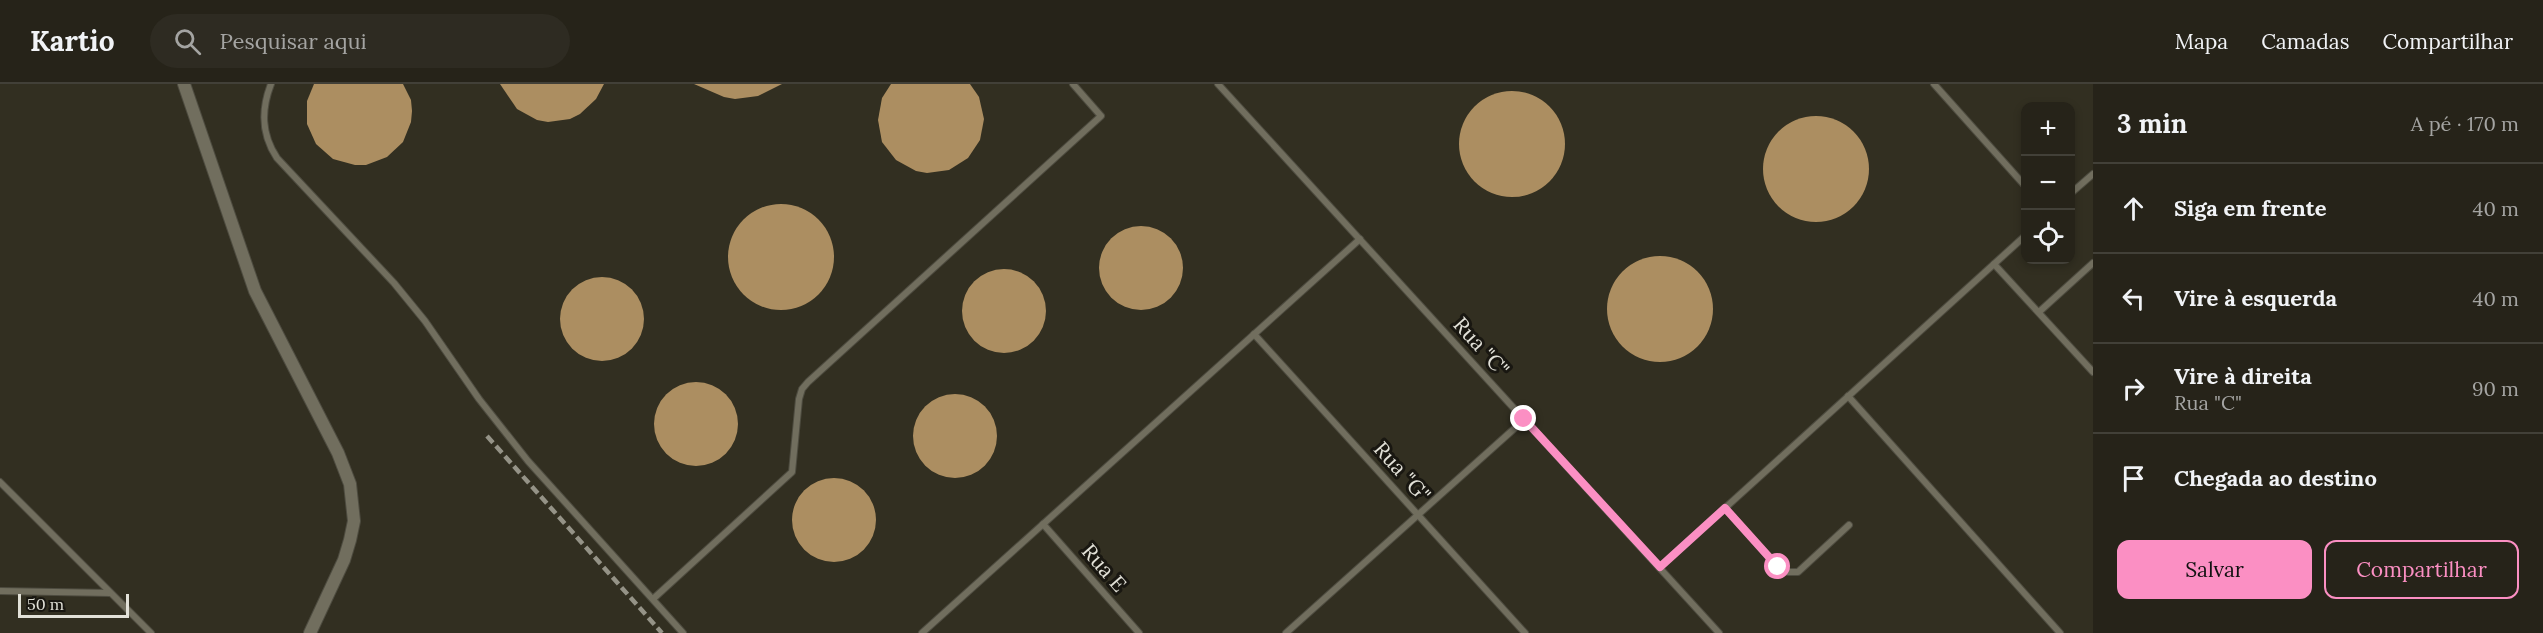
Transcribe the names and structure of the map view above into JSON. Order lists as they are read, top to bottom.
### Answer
{
  "streets": {
    "lane": ["Rua \"C\"", "Rua \"G\"", "Rua E"]
  },
  "scale_bar": "50 m",
  "page": {
    "header": "Kartio",
    "search": "Pesquisar aqui",
    "nav": ["Mapa", "Camadas", "Compartilhar"],
    "heading": ["3 min", "A pé · 170 m"],
    "map_buttons": ["+", "−"],
    "list": [
      ["Siga em frente", "40 m"],
      ["Vire à esquerda", "40 m"],
      ["Vire à direita", "Rua \"C\"", "90 m"],
      "Chegada ao destino"
    ],
    "buttons": ["Salvar", "Compartilhar"],
    "scale": "50 m"
  }
}
